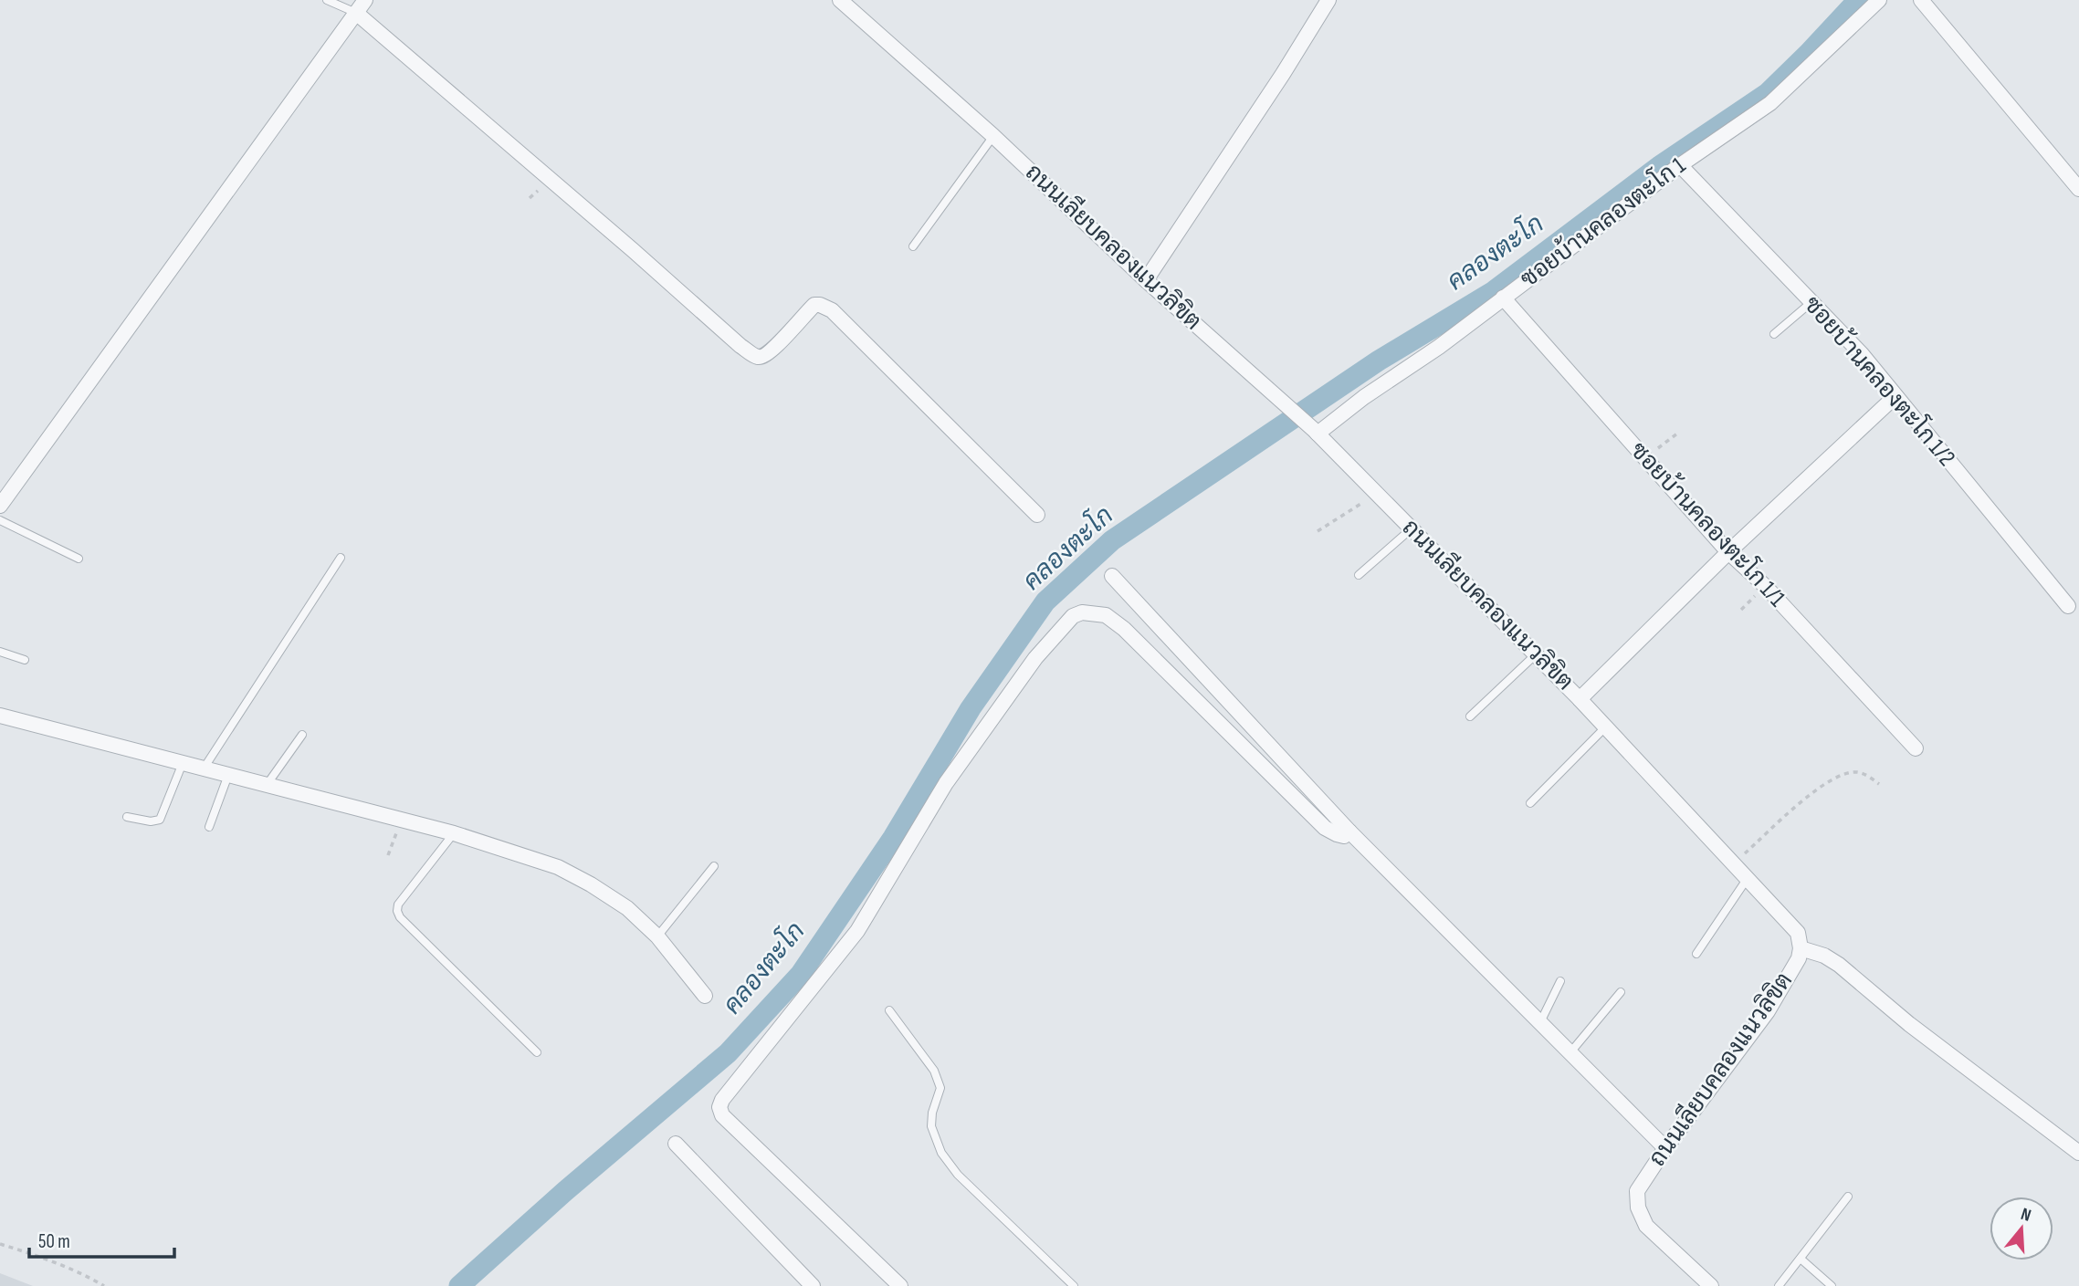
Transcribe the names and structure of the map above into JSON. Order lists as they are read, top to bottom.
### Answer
{
  "streets": {
    "street": [
      "ซอยบ้านคลองตะโก 1",
      "ถนนเลียบคลองแนวลิขิต",
      "ซอยบ้านคลองตะโก 1/2",
      "ซอยบ้านคลองตะโก 1/1"
    ]
  },
  "crossings": [
    ["ซอยบ้านคลองตะโก 1", "ถนนเลียบคลองแนวลิขิต"],
    ["ซอยบ้านคลองตะโก 1", "ซอยบ้านคลองตะโก 1/2"],
    ["ซอยบ้านคลองตะโก 1", "ซอยบ้านคลองตะโก 1/1"]
  ],
  "water": ["คลองตะโก"],
  "scale_bar": "50 m",
  "north": "top"
}
